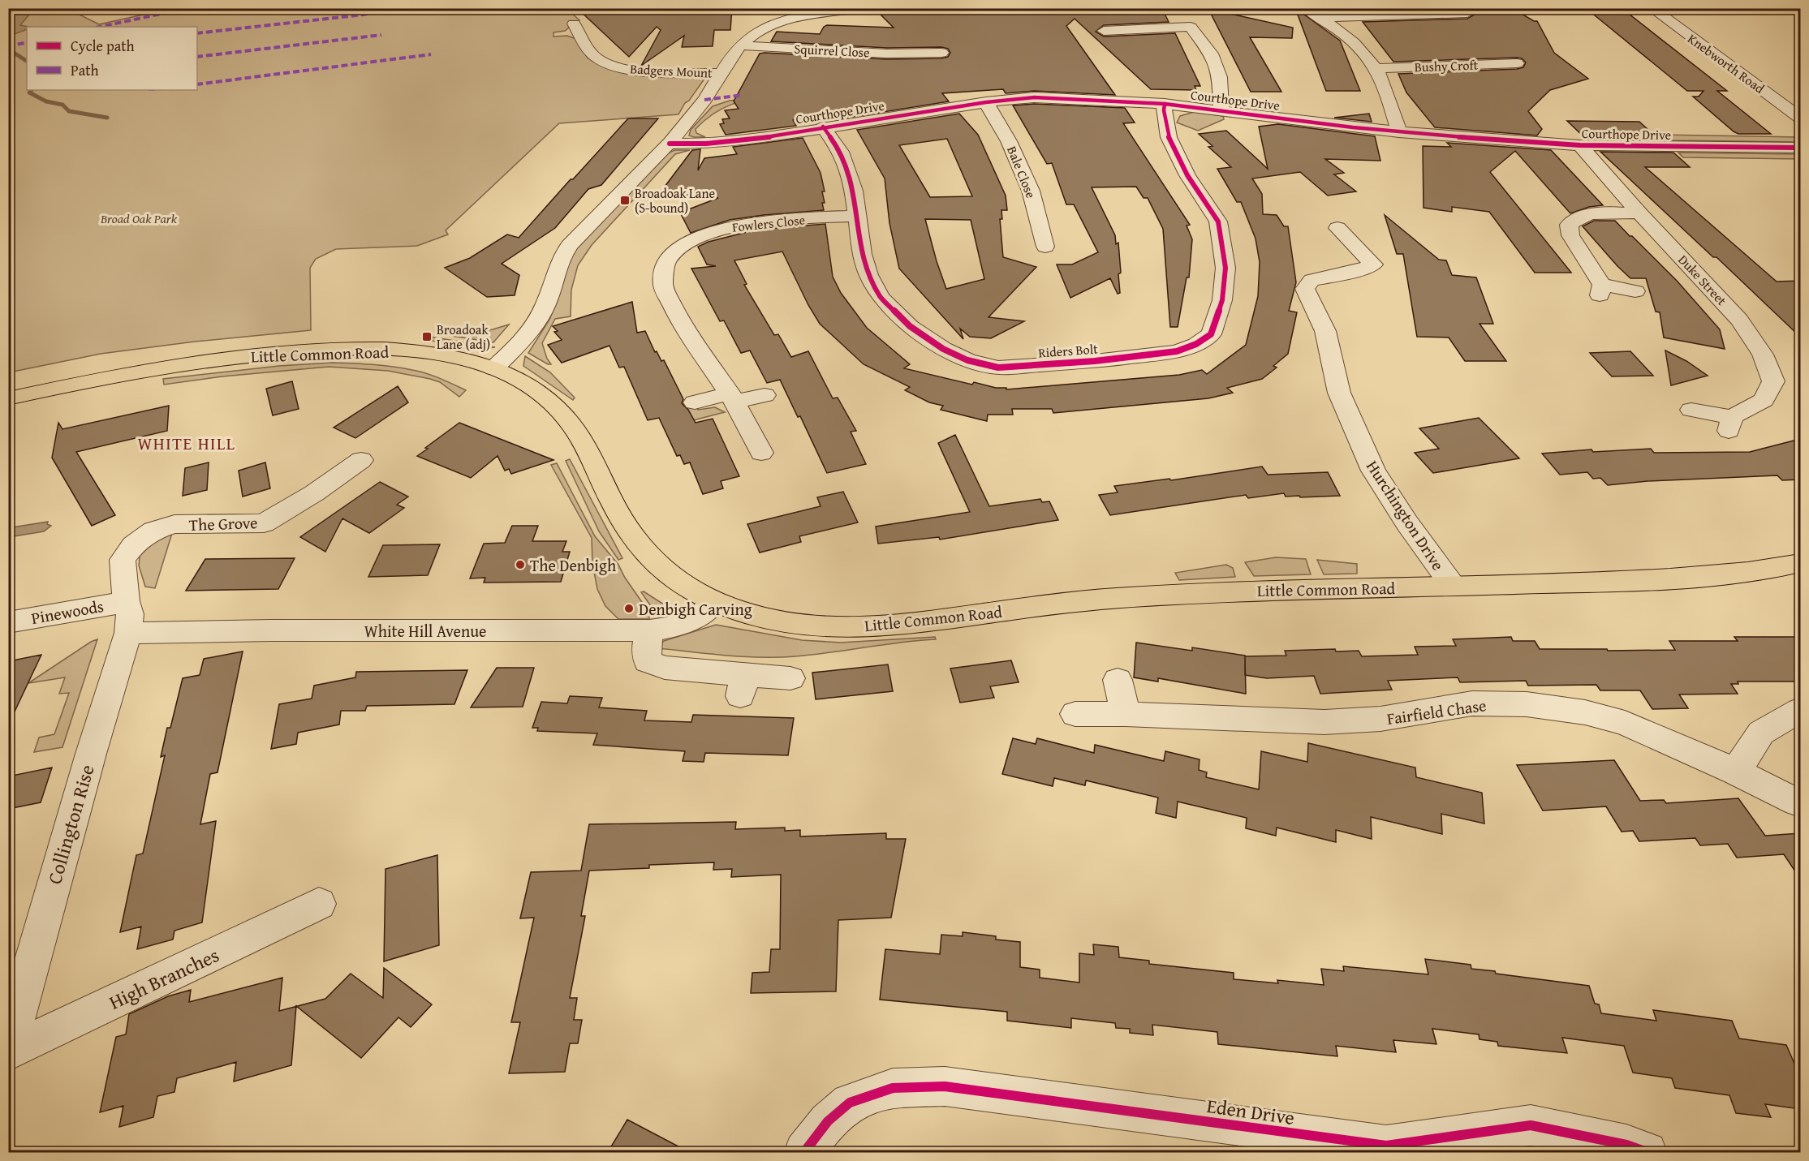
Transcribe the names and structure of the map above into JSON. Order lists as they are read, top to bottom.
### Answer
{
  "streets": {
    "highway": ["Little Common Road"],
    "street": [
      "Squirrel Close",
      "Knebworth Road",
      "Bushy Croft",
      "Badgers Mount",
      "Courthope Drive",
      "Bale Close",
      "Fowlers Close",
      "Duke Street",
      "Riders Bolt",
      "Hurchington Drive",
      "The Grove",
      "Pinewoods",
      "White Hill Avenue",
      "Fairfield Chase",
      "Collington Rise",
      "High Branches",
      "Eden Drive"
    ]
  },
  "crossings": [
    ["Courthope Drive", "Bale Close"],
    ["Courthope Drive", "Duke Street"],
    ["Courthope Drive", "Riders Bolt"],
    ["Fowlers Close", "Riders Bolt"],
    ["Little Common Road", "Hurchington Drive"],
    ["Little Common Road", "White Hill Avenue"],
    ["The Grove", "Pinewoods"],
    ["The Grove", "Collington Rise"],
    ["Pinewoods", "Collington Rise"],
    ["White Hill Avenue", "Collington Rise"]
  ],
  "districts": ["WHITE HILL"],
  "parks": ["Broad Oak Park"],
  "places": {
    "transit": ["Broadoak Lane (S-bound)", "Broadoak Lane (adj)"],
    "other": ["The Denbigh", "Denbigh Carving"]
  },
  "legend": ["Cycle path", "Path"]
}
